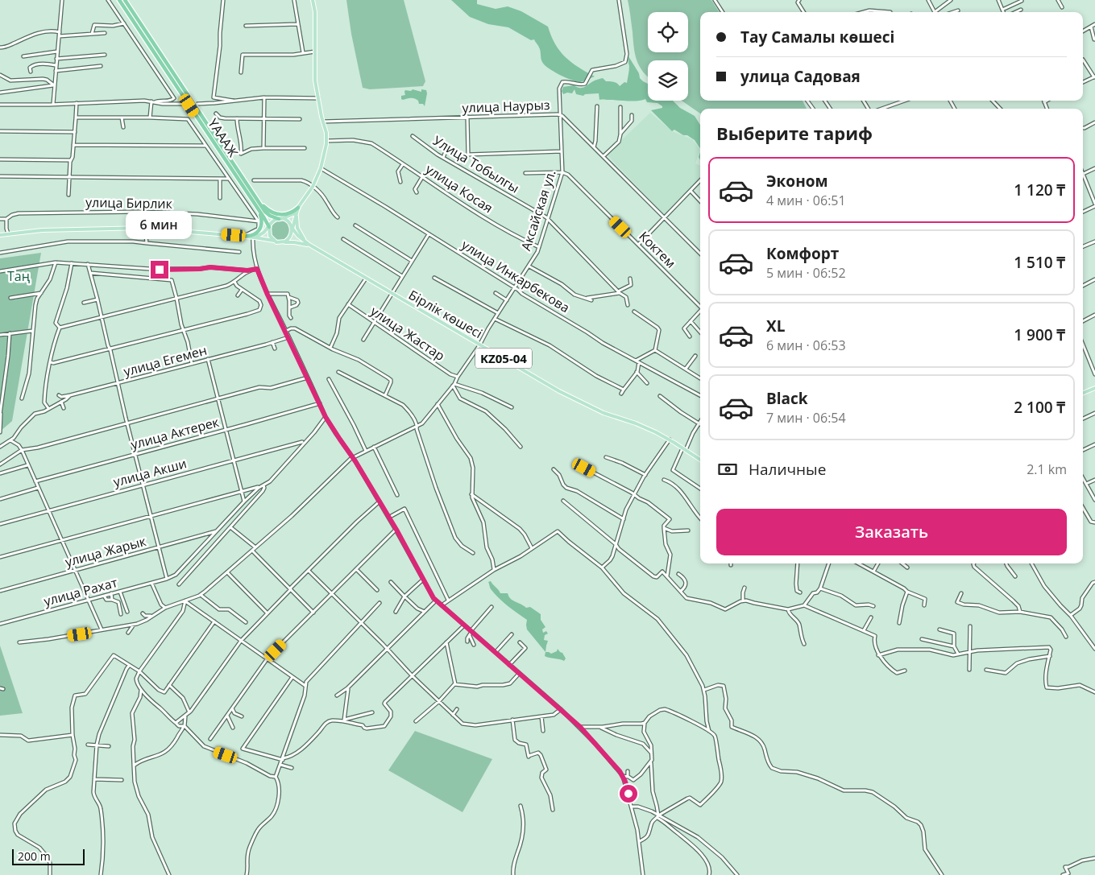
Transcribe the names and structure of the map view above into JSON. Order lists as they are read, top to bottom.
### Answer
{
  "streets": {
    "highway": ["ҮАААЖ"],
    "main road": ["Бірлік көшесі", "KZ05-04"],
    "street": [
      "улица Наурыз",
      "Улица Тобылгы",
      "улица Косая",
      "улица Бирлик",
      "Аксайская ул.",
      "Коктем",
      "улица Инкарбекова",
      "улица Жастар",
      "улица Егемен",
      "улица Актерек",
      "улица Акши",
      "улица Жарык",
      "улица Рахат"
    ]
  },
  "crossings": [
    ["улица Наурыз", "Аксайская ул."],
    ["ҮАААЖ", "KZ05-04"],
    ["Улица Тобылгы", "Аксайская ул."],
    ["улица Косая", "Аксайская ул."],
    ["Аксайская ул.", "Коктем"],
    ["Аксайская ул.", "улица Инкарбекова"],
    ["Аксайская ул.", "Бірлік көшесі"],
    ["Аксайская ул.", "улица Жастар"],
    ["Бірлік көшесі", "KZ05-04"]
  ],
  "parks": ["Таң"],
  "scale_bar": "200 m",
  "page": {
    "banner": ["Тау Самалы көшесі", "улица Садовая"],
    "heading": "Выберите тариф",
    "list": [
      {
        "name": "Эконом",
        "note": "4 мин · 06:51",
        "value": "1 120 ₸"
      },
      {
        "name": "Комфорт",
        "note": "5 мин · 06:52",
        "value": "1 510 ₸"
      },
      {
        "name": "XL",
        "note": "6 мин · 06:53",
        "value": "1 900 ₸"
      },
      {
        "name": "Black",
        "note": "7 мин · 06:54",
        "value": "2 100 ₸"
      }
    ],
    "bubble": "6 мин",
    "pay": ["Наличные", "2.1 km"],
    "buttons": "Заказать",
    "scale": "200 m"
  }
}
